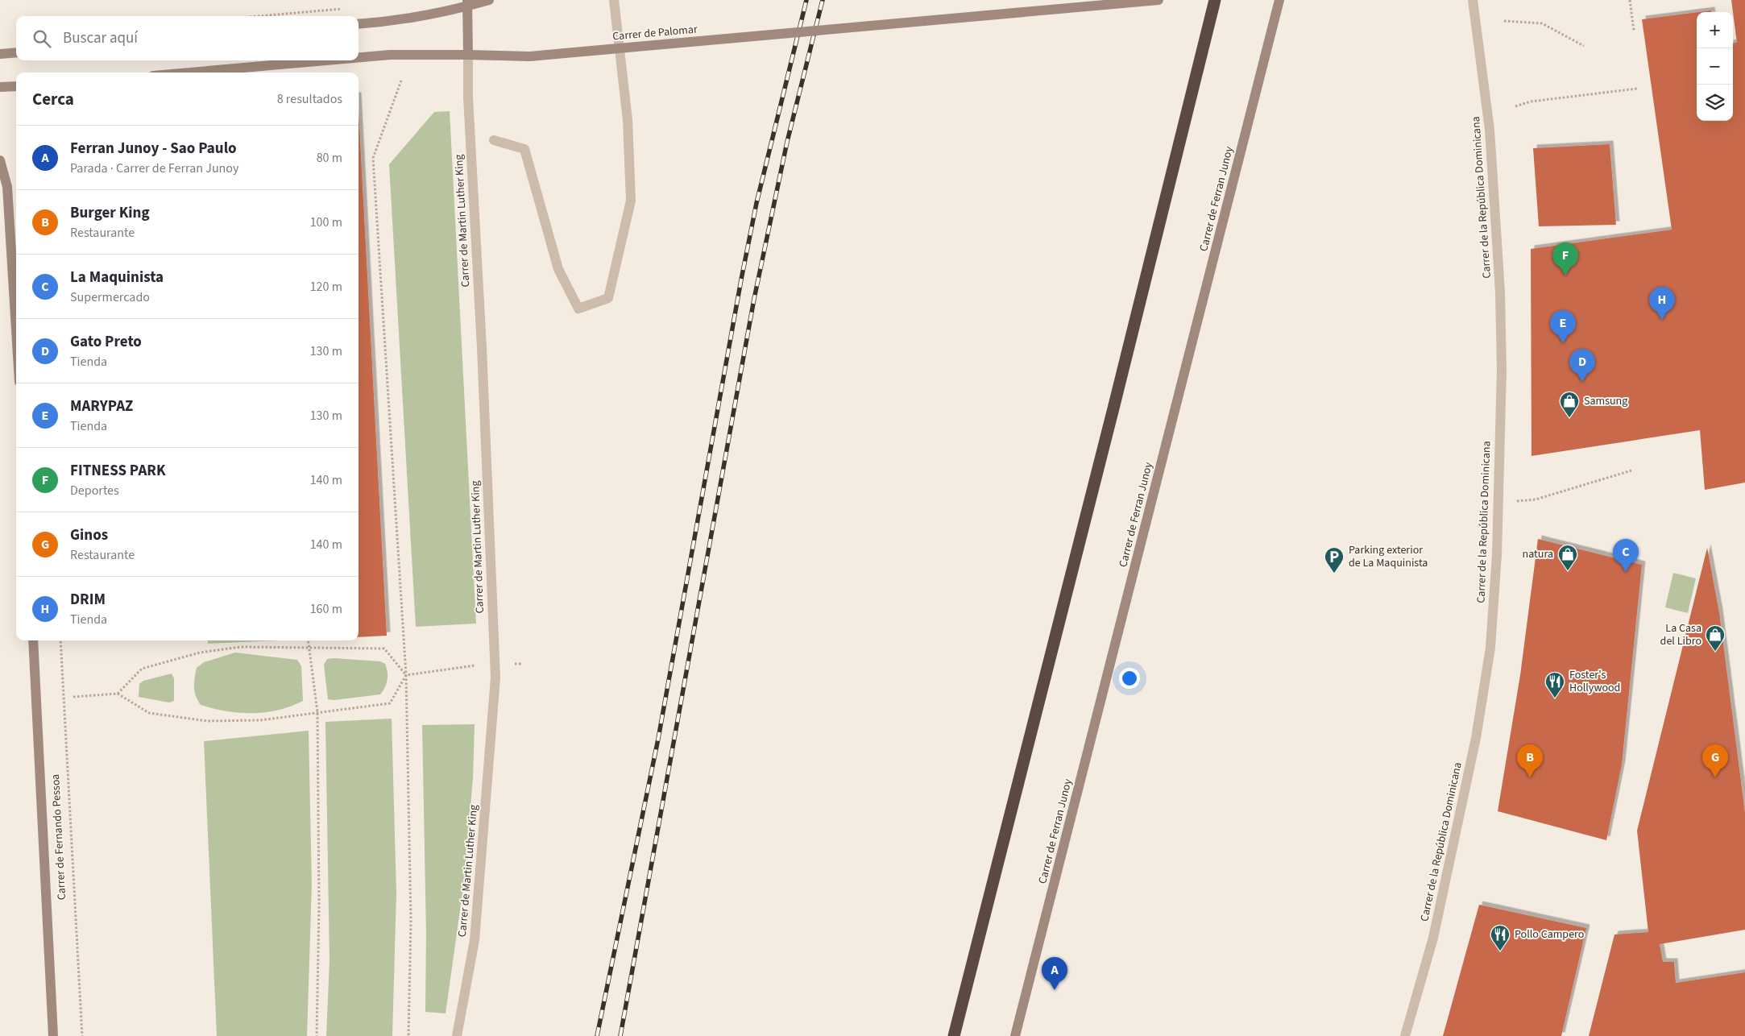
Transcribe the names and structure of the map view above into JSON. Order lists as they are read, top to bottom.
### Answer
{
  "streets": {
    "main road": ["Carrer de Palomar", "Carrer de Ferran Junoy", "Carrer de Fernando Pessoa"],
    "street": ["Carrer de la República Dominicana", "Carrer de Martin Luther King"]
  },
  "crossings": [
    ["Carrer de Palomar", "Carrer de Martin Luther King"]
  ],
  "places": {
    "shop": ["Samsung", "natura", "La Casa del Libro"],
    "parking": ["Parking exterior de La Maquinista"],
    "restaurant": ["Foster's Hollywood", "Pollo Campero"]
  },
  "page": {
    "map_buttons": ["+", "−"],
    "search": "Buscar aquí",
    "heading": ["Cerca", "8 resultados"],
    "list": [
      {
        "mark": "A",
        "name": "Ferran Junoy - Sao Paulo",
        "note": "Parada · Carrer de Ferran Junoy",
        "value": "80 m"
      },
      {
        "mark": "B",
        "name": "Burger King",
        "note": "Restaurante",
        "value": "100 m"
      },
      {
        "mark": "C",
        "name": "La Maquinista",
        "note": "Supermercado",
        "value": "120 m"
      },
      {
        "mark": "D",
        "name": "Gato Preto",
        "note": "Tienda",
        "value": "130 m"
      },
      {
        "mark": "E",
        "name": "MARYPAZ",
        "note": "Tienda",
        "value": "130 m"
      },
      {
        "mark": "F",
        "name": "FITNESS PARK",
        "note": "Deportes",
        "value": "140 m"
      },
      {
        "mark": "G",
        "name": "Ginos",
        "note": "Restaurante",
        "value": "140 m"
      },
      {
        "mark": "H",
        "name": "DRIM",
        "note": "Tienda",
        "value": "160 m"
      }
    ],
    "pins": [
      "F",
      "H",
      "E",
      "D",
      "C",
      "B",
      "G",
      "A"
    ]
  }
}
